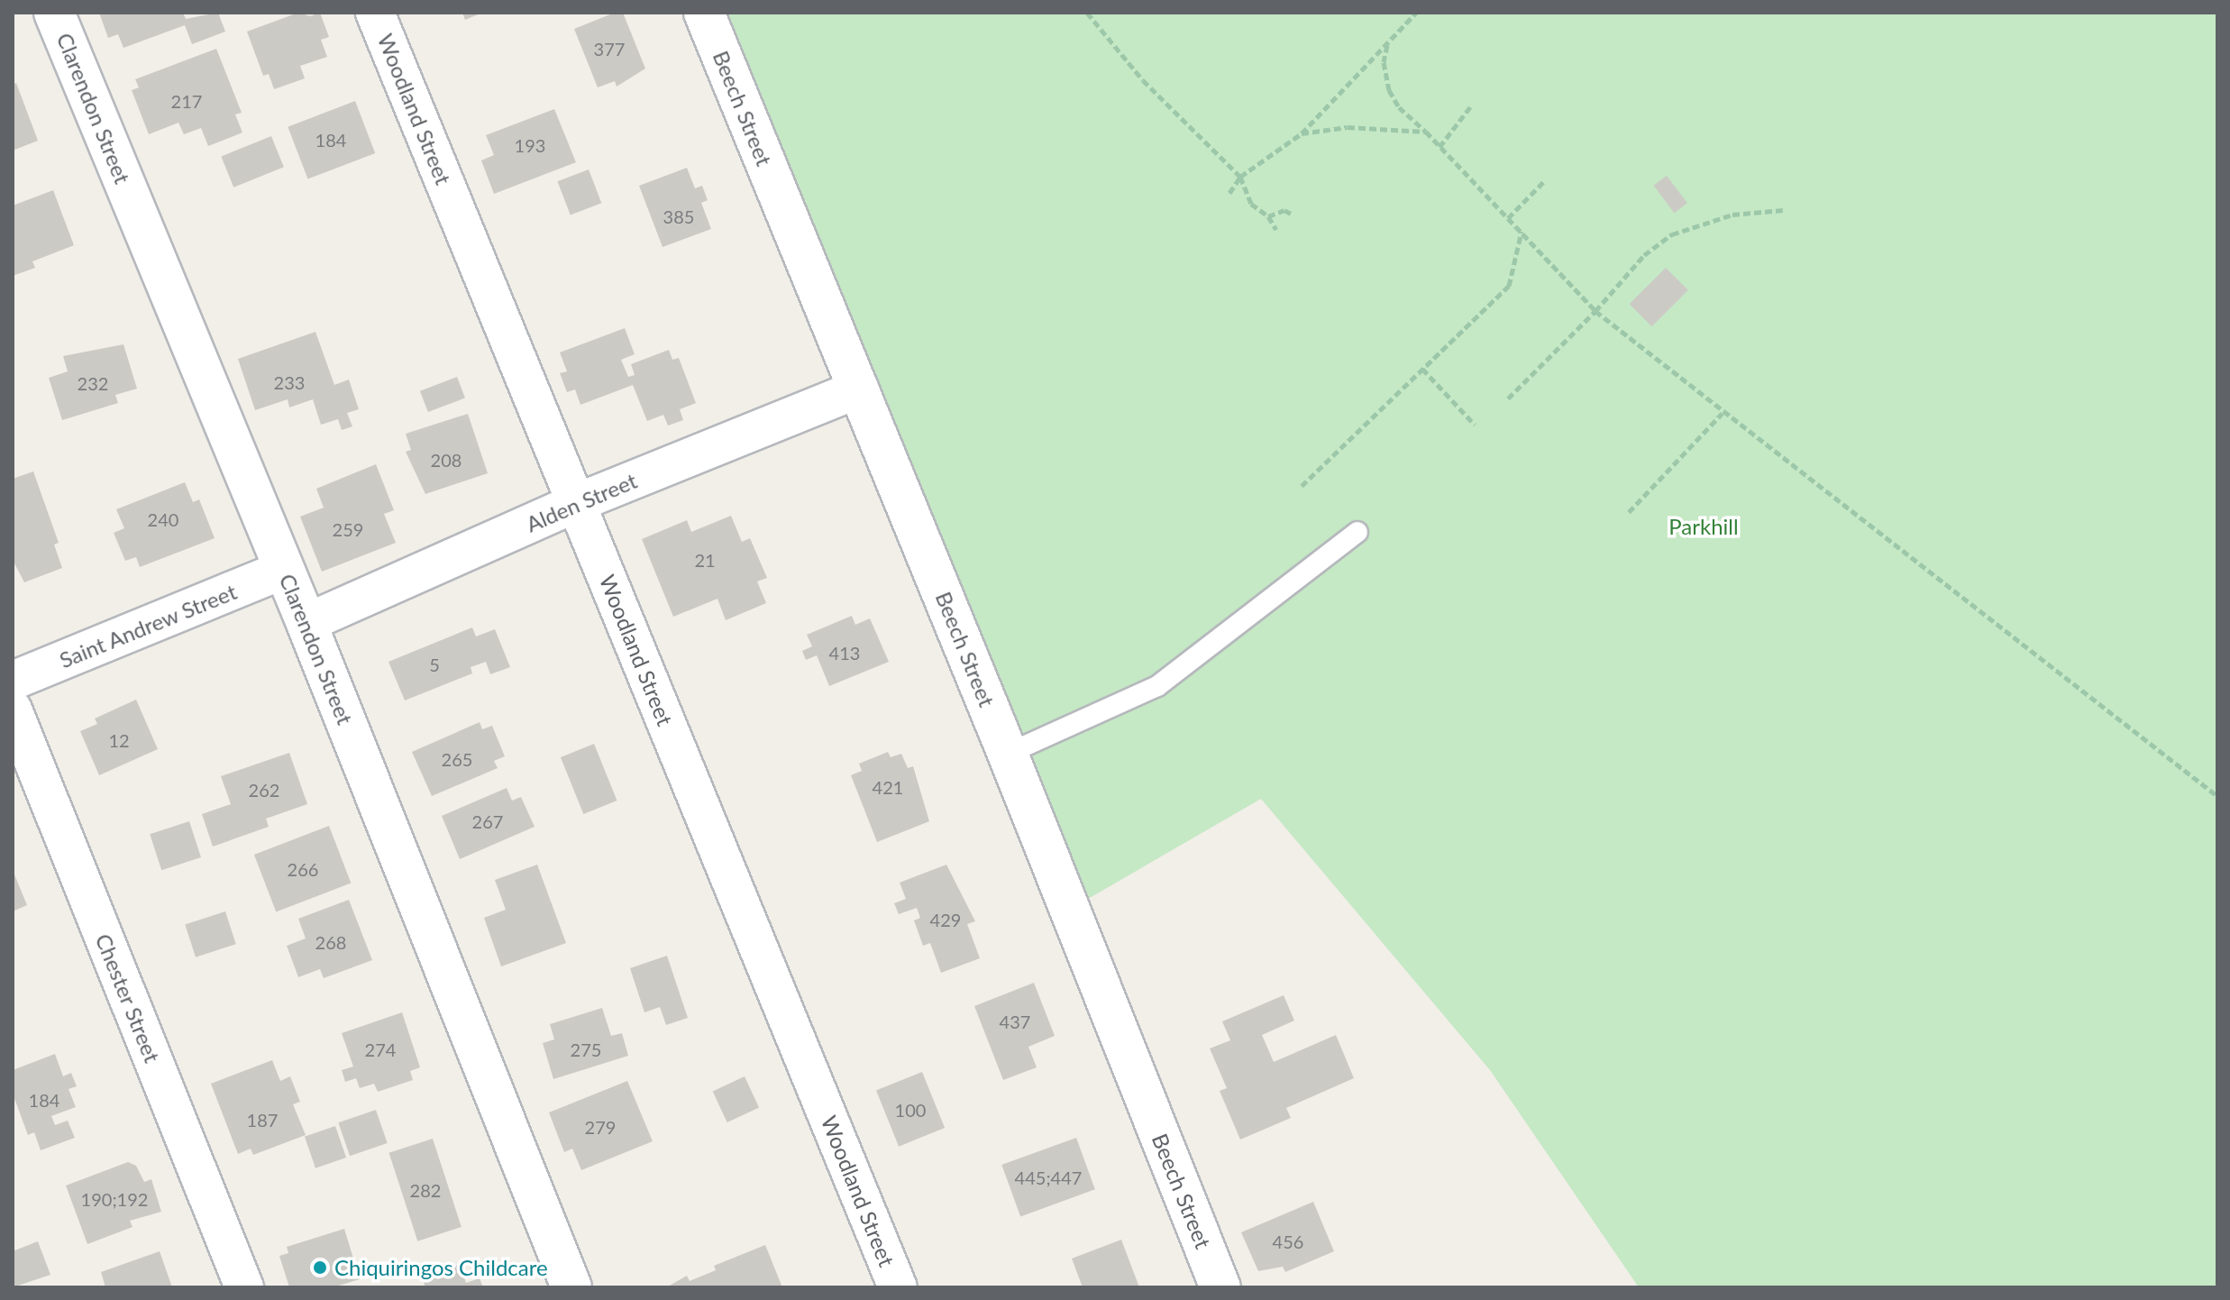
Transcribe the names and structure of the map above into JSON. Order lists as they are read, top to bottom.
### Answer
{
  "streets": {
    "street": [
      "Clarendon Street",
      "Beech Street",
      "Woodland Street",
      "Alden Street",
      "Saint Andrew Street",
      "Chester Street"
    ]
  },
  "crossings": [
    ["Clarendon Street", "Alden Street"],
    ["Clarendon Street", "Saint Andrew Street"],
    ["Beech Street", "Alden Street"],
    ["Woodland Street", "Alden Street"]
  ],
  "parks": ["Parkhill"],
  "places": ["Chiquiringos Childcare"],
  "house_numbers": [
    "377",
    "217",
    "184",
    "193",
    "385",
    "233",
    "232",
    "208",
    "240",
    "259",
    "21",
    "413",
    "5",
    "12",
    "265",
    "421",
    "262",
    "267",
    "266",
    "429",
    "268",
    "437",
    "274",
    "275",
    "184",
    "100",
    "187",
    "279",
    "445;447",
    "282",
    "190;192",
    "456"
  ]
}
